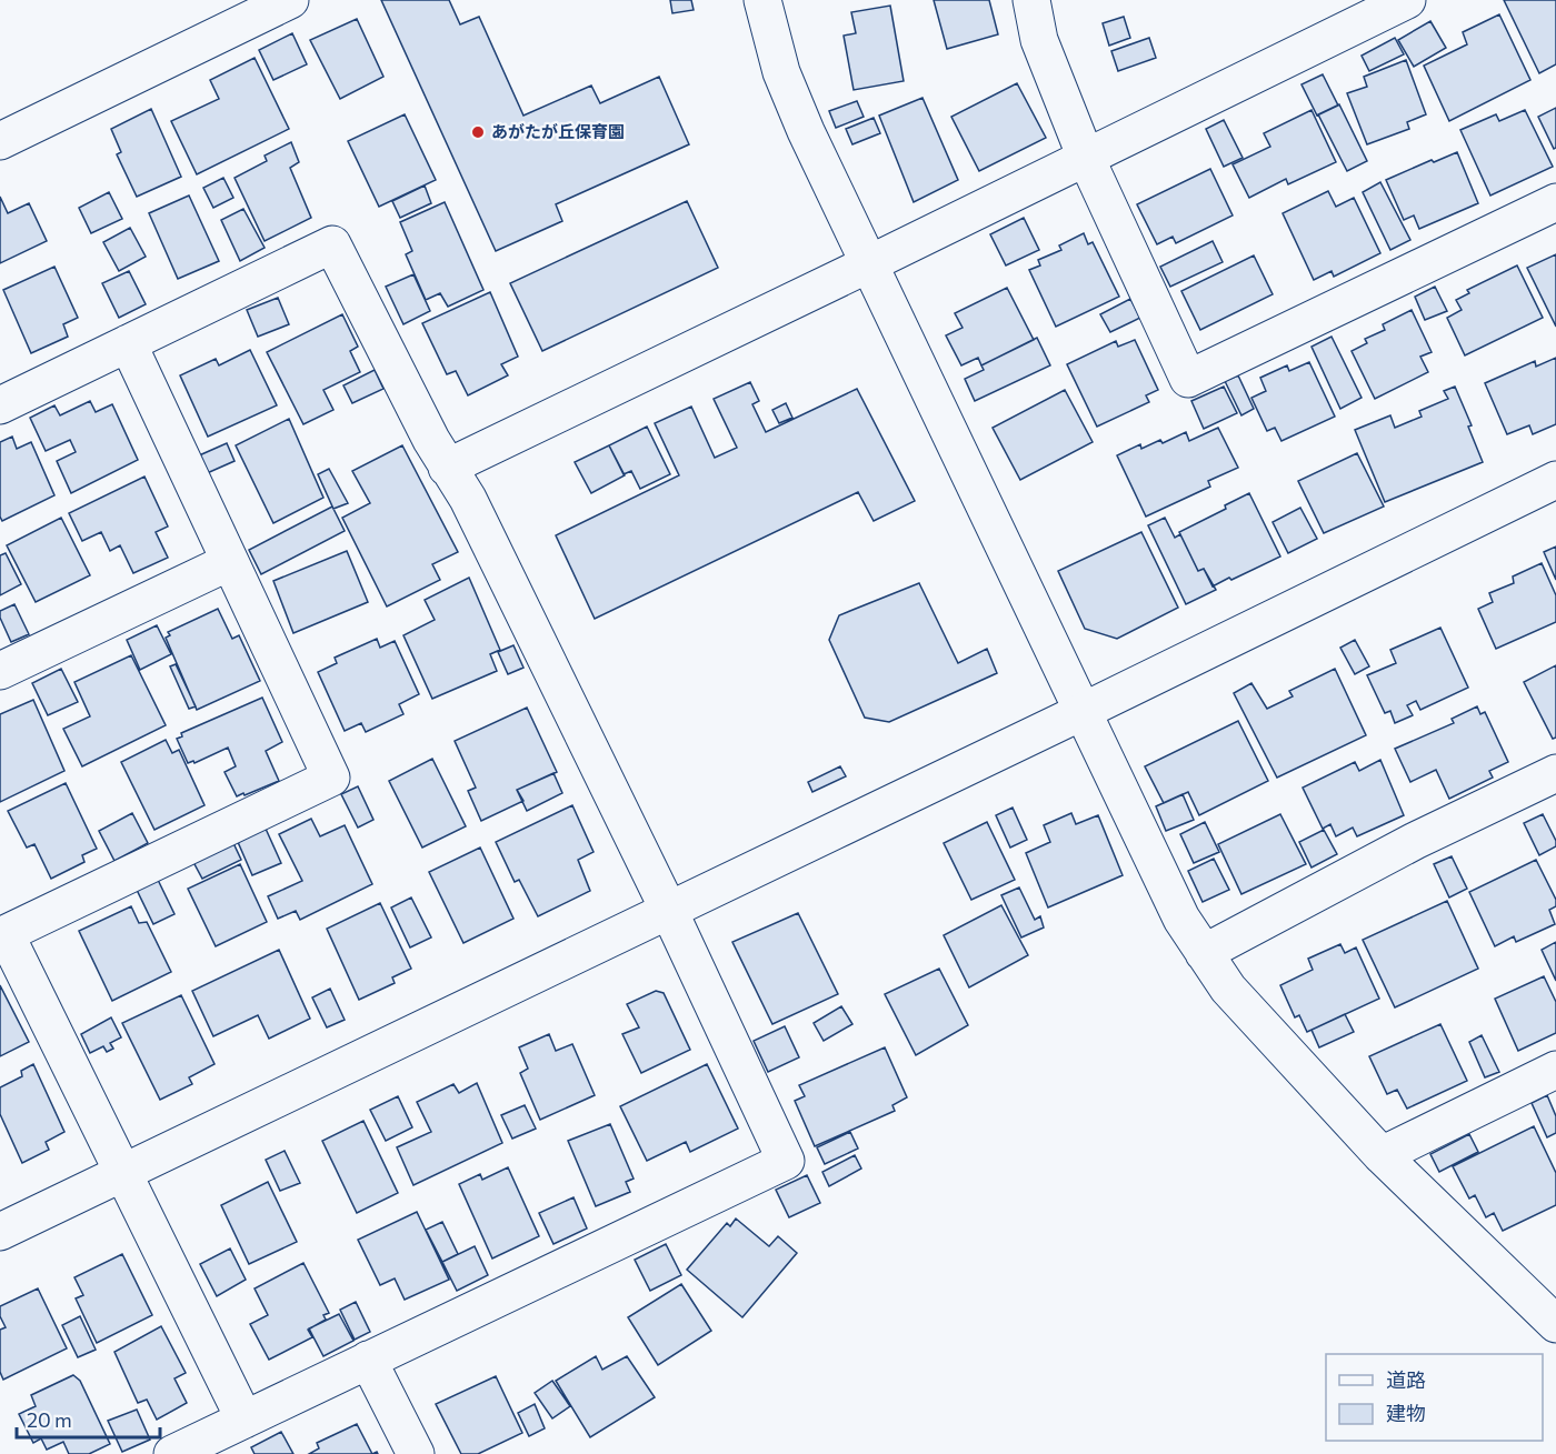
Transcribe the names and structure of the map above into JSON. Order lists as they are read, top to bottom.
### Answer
{
  "places": ["あがたが丘保育園"],
  "legend": ["道路", "建物"],
  "scale_bar": "20 m"
}
